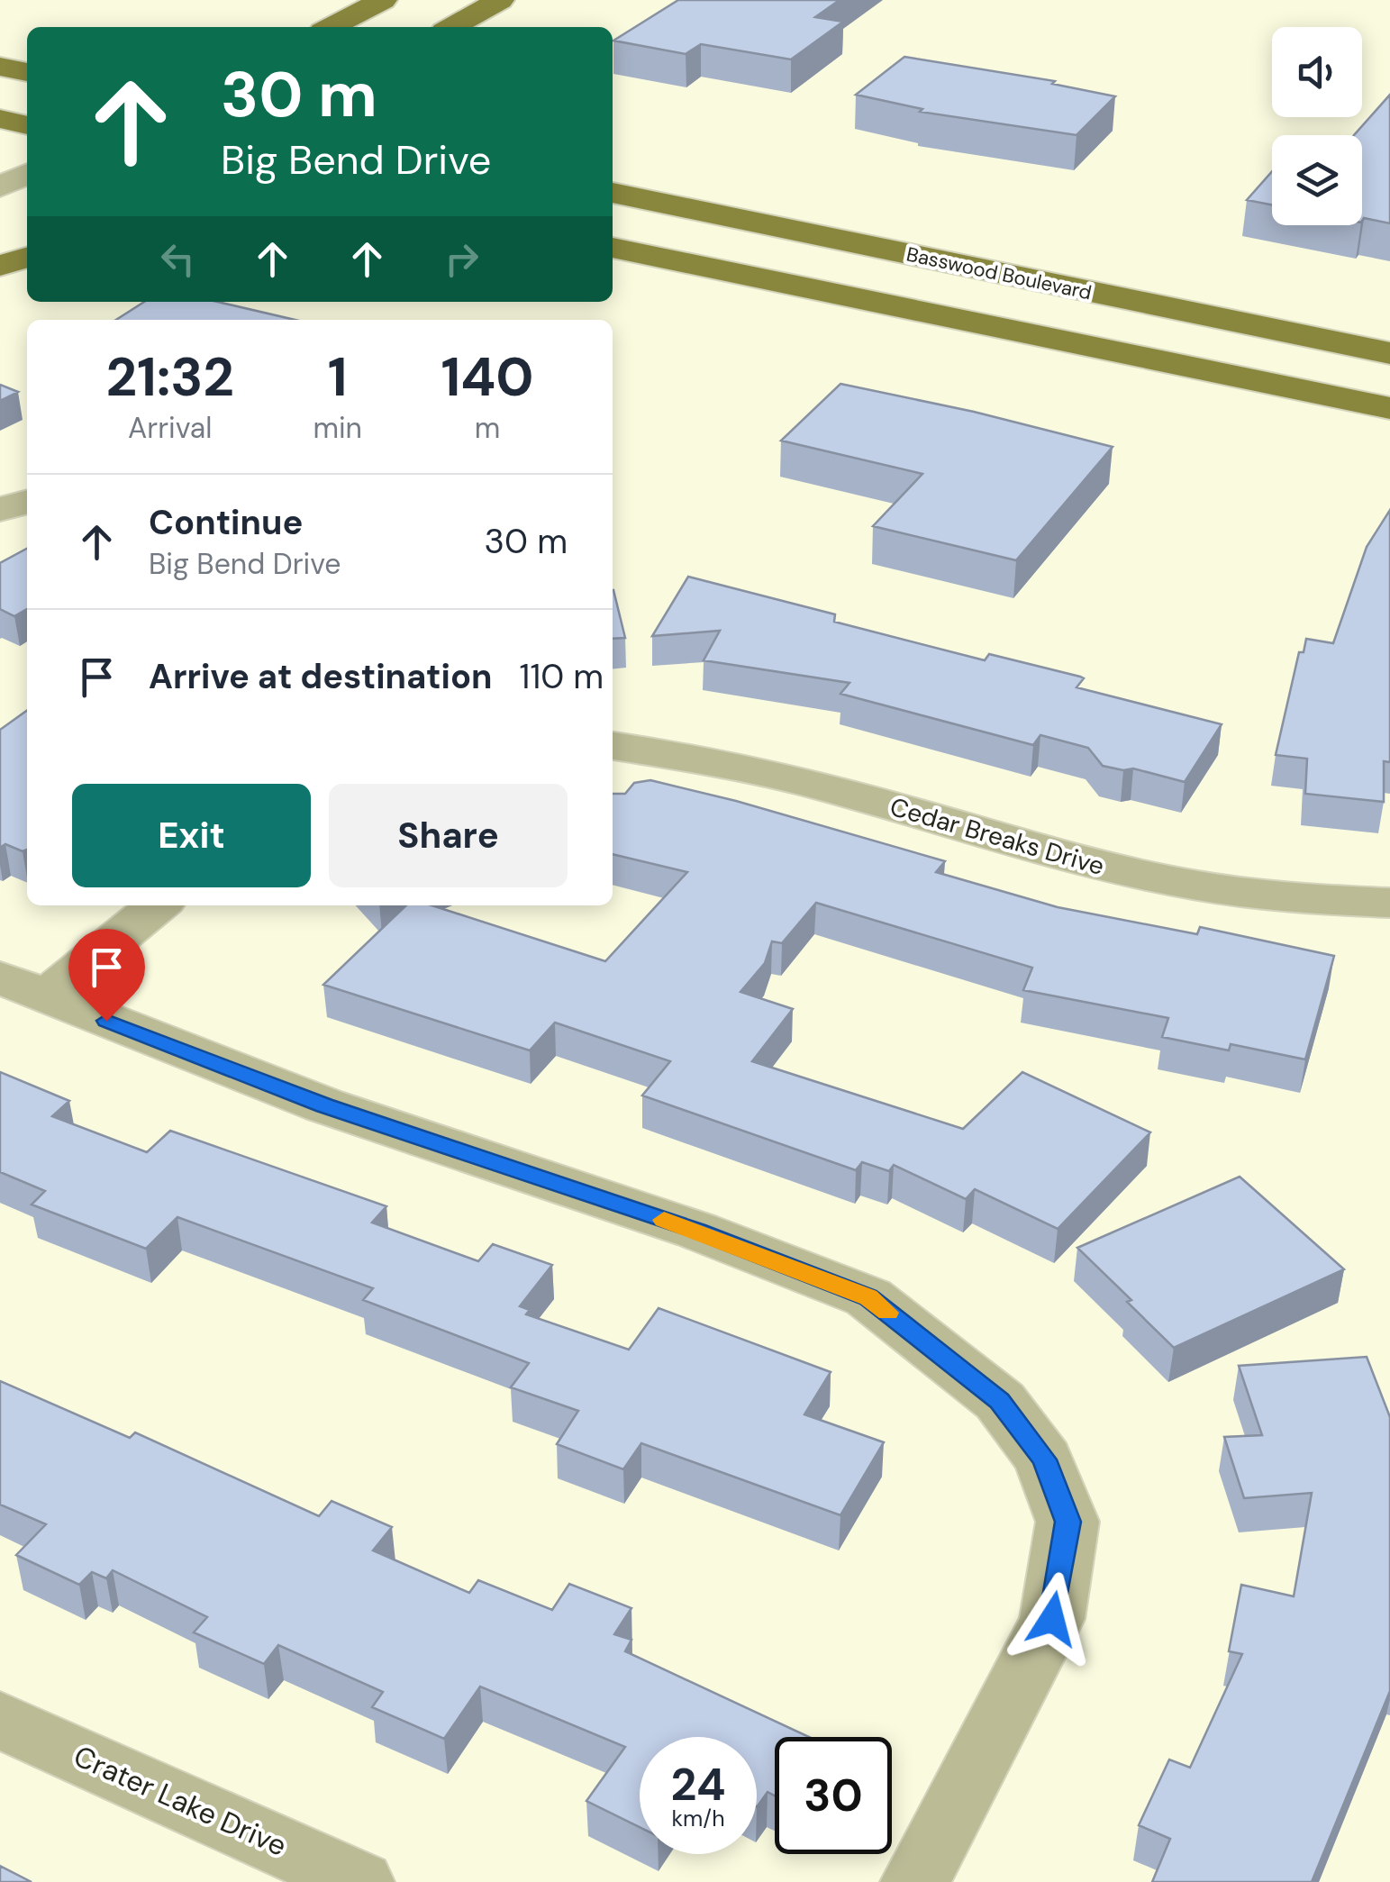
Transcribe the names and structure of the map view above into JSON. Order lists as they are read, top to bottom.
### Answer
{
  "streets": {
    "main road": ["Basswood Boulevard"],
    "street": ["Cedar Breaks Drive", "Crater Lake Drive"]
  },
  "page": {
    "turn": ["30 m", "Big Bend Drive"],
    "eta": [
      "21:32",
      "Arrival",
      "1",
      "min",
      "140",
      "m"
    ],
    "list": [
      {
        "name": "Continue",
        "note": "Big Bend Drive",
        "value": "30 m"
      },
      {
        "name": "Arrive at destination",
        "value": "110 m"
      }
    ],
    "buttons": ["Exit", "Share"],
    "speed": "24 km/h",
    "limit": "30"
  }
}
